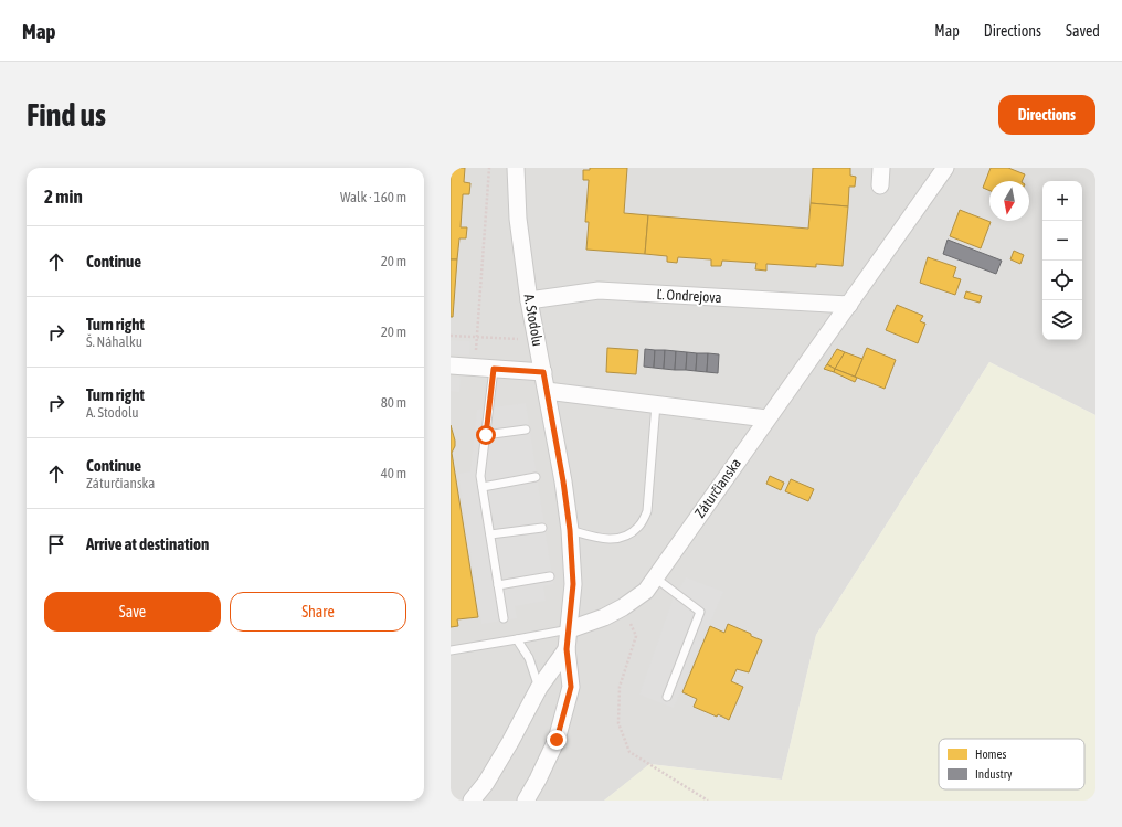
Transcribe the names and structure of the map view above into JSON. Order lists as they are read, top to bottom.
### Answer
{
  "streets": {
    "street": ["Ľ. Ondrejova", "A. Stodolu", "Záturčianska"]
  },
  "crossings": [
    ["Ľ. Ondrejova", "A. Stodolu"],
    ["Ľ. Ondrejova", "Záturčianska"],
    ["A. Stodolu", "Záturčianska"]
  ],
  "legend": ["Homes", "Industry"],
  "north": "bottom",
  "page": {
    "header": "Map",
    "nav": ["Map", "Directions", "Saved"],
    "buttons": [
      "Directions",
      ["Save", "Share"]
    ],
    "title": "Find us",
    "heading": ["2 min", "Walk · 160 m"],
    "map_buttons": ["+", "−"],
    "list": [
      ["Continue", "20 m"],
      ["Turn right", "Š. Náhalku", "20 m"],
      ["Turn right", "A. Stodolu", "80 m"],
      ["Continue", "Záturčianska", "40 m"],
      "Arrive at destination"
    ]
  }
}
